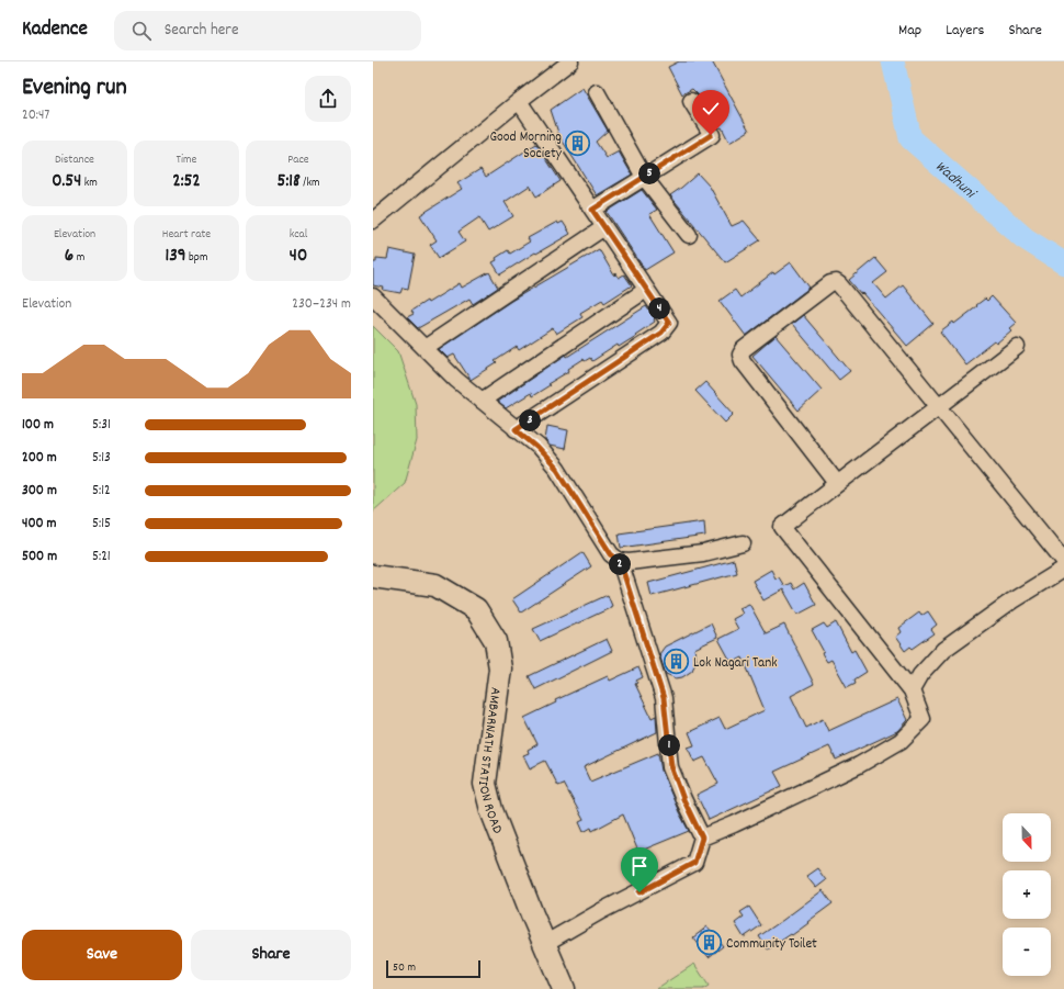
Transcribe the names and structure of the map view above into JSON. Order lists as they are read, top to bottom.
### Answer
{
  "streets": {
    "main road": ["AMBARNATH STATION ROAD"]
  },
  "water": ["Wadhuni"],
  "places": {
    "building": ["Good Morning Society", "Lok Nagari Tank", "Community Toilet"]
  },
  "scale_bar": "50 m",
  "north": "bottom",
  "page": {
    "header": "Kadence",
    "search": "Search here",
    "nav": ["Map", "Layers", "Share"],
    "heading": ["Evening run", "20:47"],
    "stats": [
      ["Distance", "0.54 km"],
      ["Time", "2:52"],
      ["Pace", "5:18 /km"],
      ["Elevation", "6 m"],
      ["Heart rate", "139 bpm"],
      ["kcal", "40"]
    ],
    "pins": [
      "5",
      "4",
      "3",
      "2",
      "1"
    ],
    "chart": ["Elevation", "230–234 m"],
    "list": [
      {
        "name": "100 m",
        "note": "5:31"
      },
      {
        "name": "200 m",
        "note": "5:13"
      },
      {
        "name": "300 m",
        "note": "5:12"
      },
      {
        "name": "400 m",
        "note": "5:15"
      },
      {
        "name": "500 m",
        "note": "5:21"
      }
    ],
    "map_buttons": ["+", "−"],
    "buttons": ["Save", "Share"],
    "scale": "50 m"
  }
}
